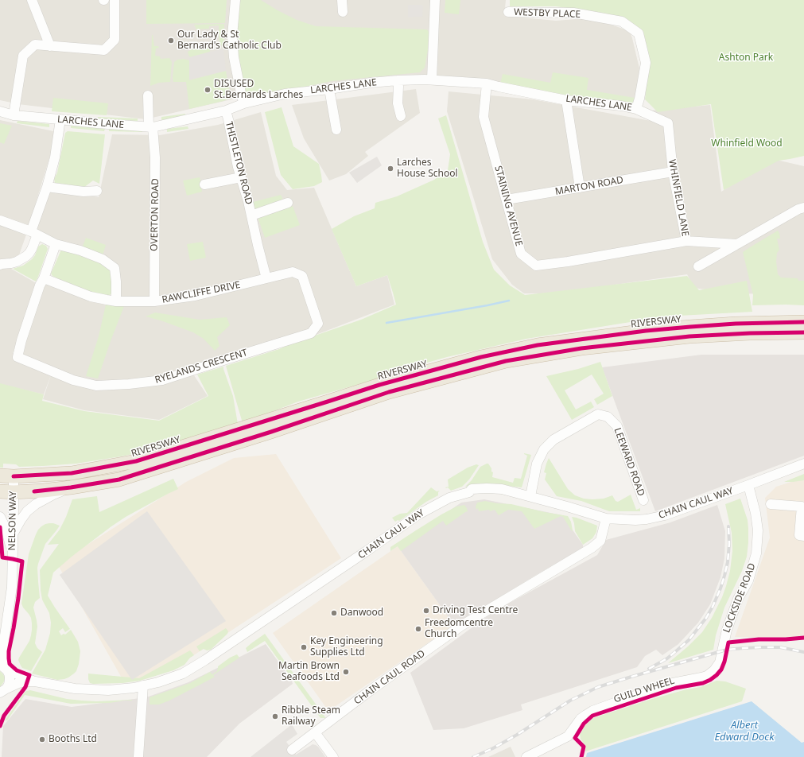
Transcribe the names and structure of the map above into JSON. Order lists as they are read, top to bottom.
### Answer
{
  "streets": {
    "highway": ["RIVERSWAY"],
    "street": [
      "WESTBY PLACE",
      "LARCHES LANE",
      "THISTLETON ROAD",
      "MARTON ROAD",
      "WHINFIELD LANE",
      "STAINING AVENUE",
      "OVERTON ROAD",
      "RAWCLIFFE DRIVE",
      "RYELANDS CRESCENT",
      "LEEWARD ROAD",
      "CHAIN CAUL WAY",
      "NELSON WAY",
      "LOCKSIDE ROAD",
      "CHAIN CAUL ROAD"
    ],
    "cycle path": ["GUILD WHEEL"]
  },
  "crossings": [
    ["WESTBY PLACE", "LARCHES LANE"],
    ["LARCHES LANE", "THISTLETON ROAD"],
    ["LARCHES LANE", "WHINFIELD LANE"],
    ["LARCHES LANE", "STAINING AVENUE"],
    ["LARCHES LANE", "OVERTON ROAD"],
    ["THISTLETON ROAD", "RAWCLIFFE DRIVE"],
    ["THISTLETON ROAD", "RYELANDS CRESCENT"],
    ["MARTON ROAD", "WHINFIELD LANE"],
    ["MARTON ROAD", "STAINING AVENUE"],
    ["WHINFIELD LANE", "STAINING AVENUE"],
    ["OVERTON ROAD", "RAWCLIFFE DRIVE"],
    ["RAWCLIFFE DRIVE", "RYELANDS CRESCENT"],
    ["RIVERSWAY", "NELSON WAY"],
    ["LEEWARD ROAD", "CHAIN CAUL WAY"],
    ["CHAIN CAUL WAY", "NELSON WAY"],
    ["CHAIN CAUL WAY", "LOCKSIDE ROAD"],
    ["CHAIN CAUL WAY", "CHAIN CAUL ROAD"]
  ],
  "water": ["Albert Edward Dock"],
  "parks": ["Ashton Park", "Whinfield Wood"],
  "places": [
    "Our Lady & St Bernard's Catholic Club",
    "DISUSED St.Bernards Larches",
    "Larches House School",
    "Driving Test Centre",
    "Danwood",
    "Freedomcentre Church",
    "Key Engineering Supplies Ltd",
    "Martin Brown Seafoods Ltd",
    "Ribble Steam Railway",
    "Booths Ltd"
  ]
}
